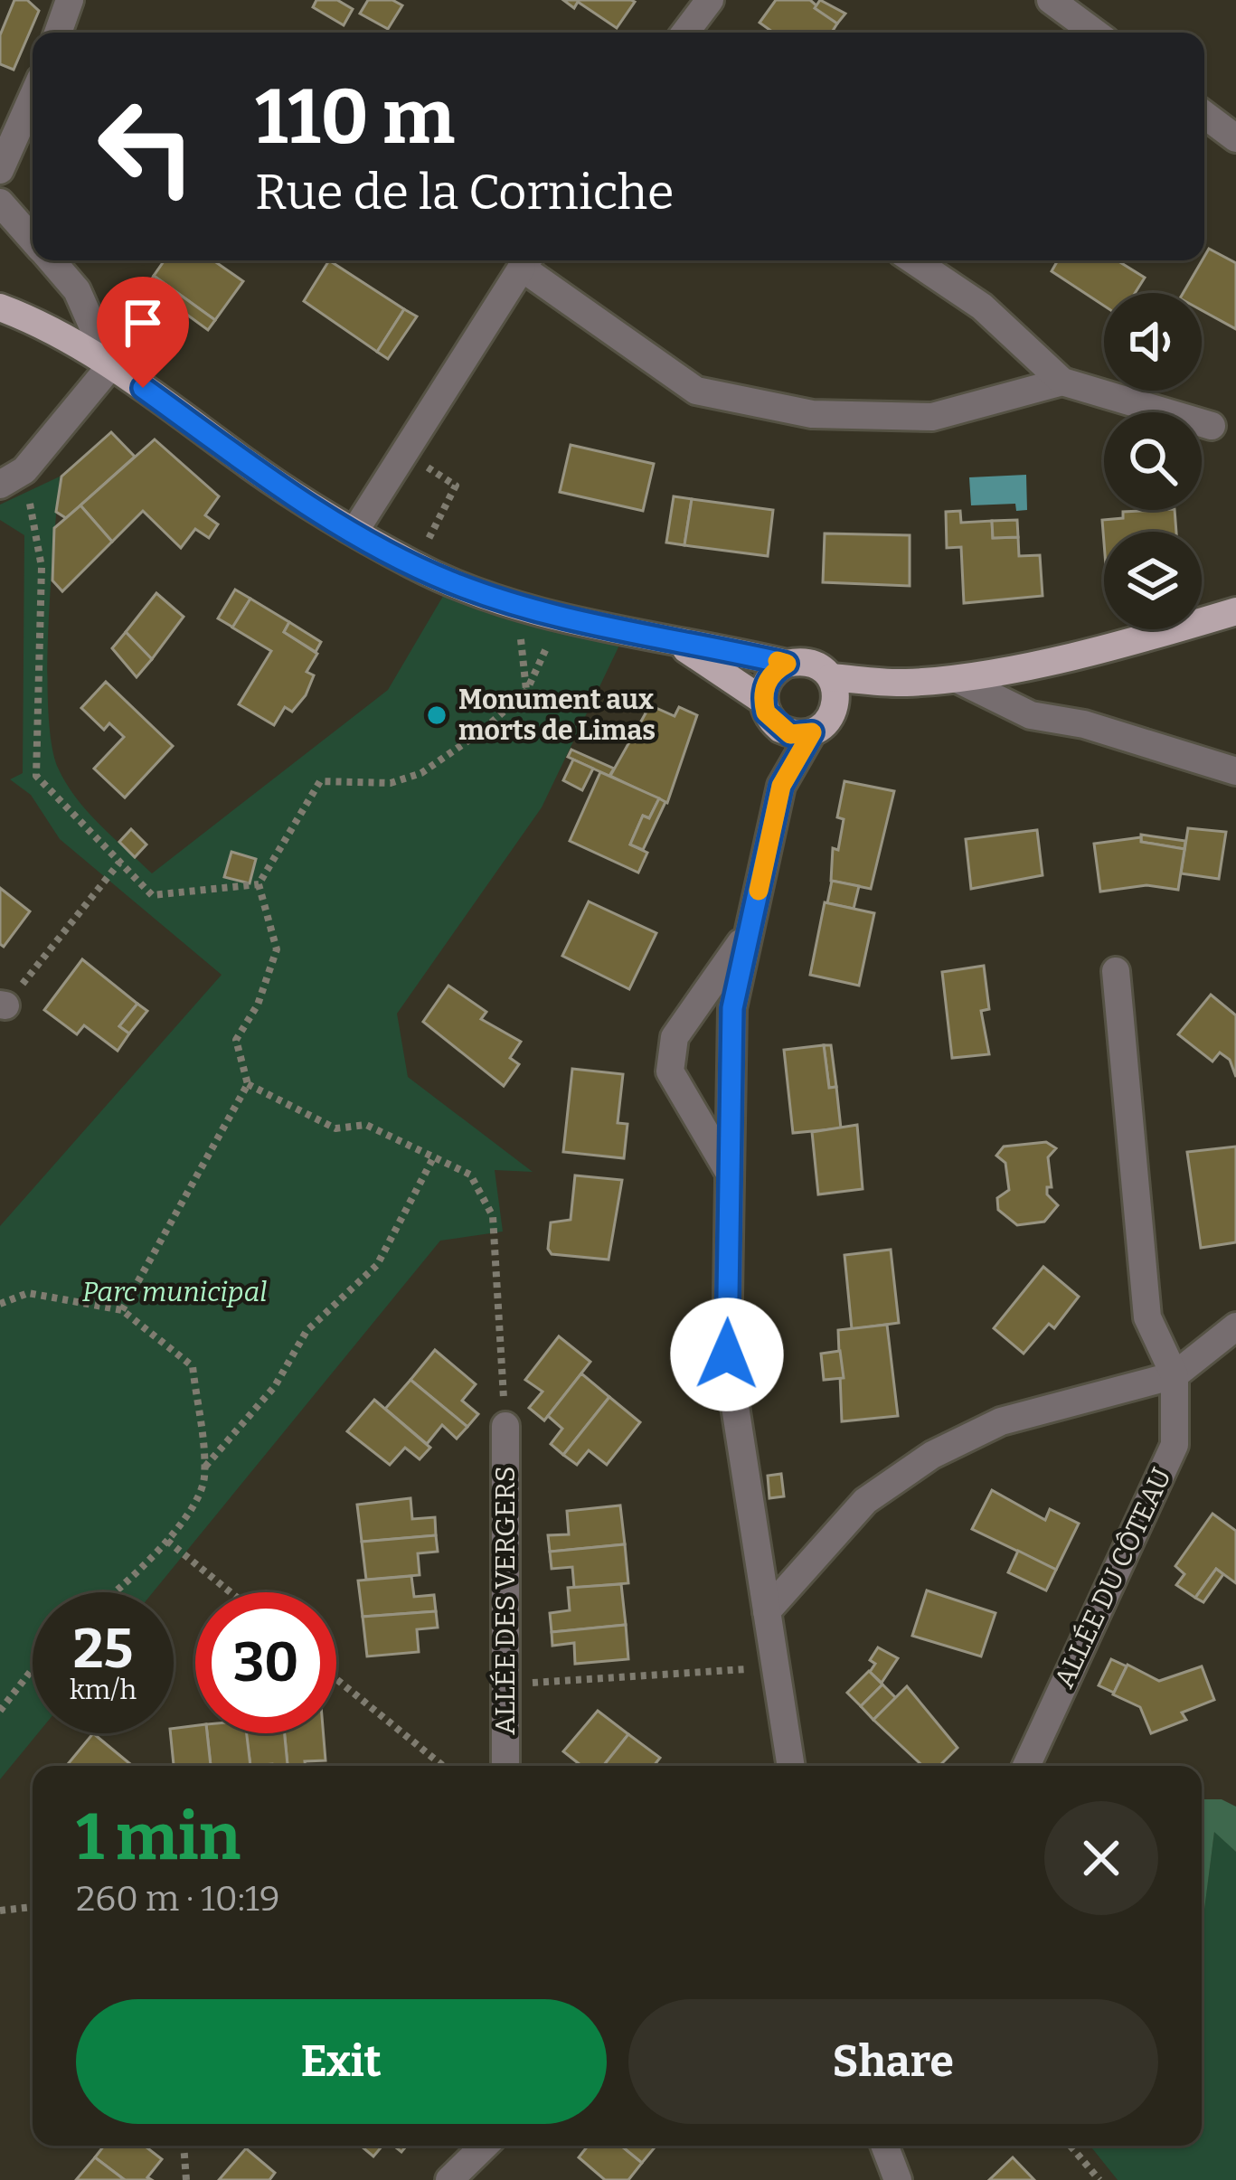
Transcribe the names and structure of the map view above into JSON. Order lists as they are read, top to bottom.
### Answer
{
  "streets": {
    "street": ["ALLÉE DU CÔTEAU", "ALLÉE DES VERGERS"]
  },
  "parks": ["Parc municipal"],
  "places": ["Monument aux morts de Limas"],
  "page": {
    "turn": ["110 m", "Rue de la Corniche"],
    "speed": "25 km/h",
    "limit": "30",
    "heading": ["1 min", "260 m · 10:19"],
    "buttons": ["Exit", "Share"]
  }
}
